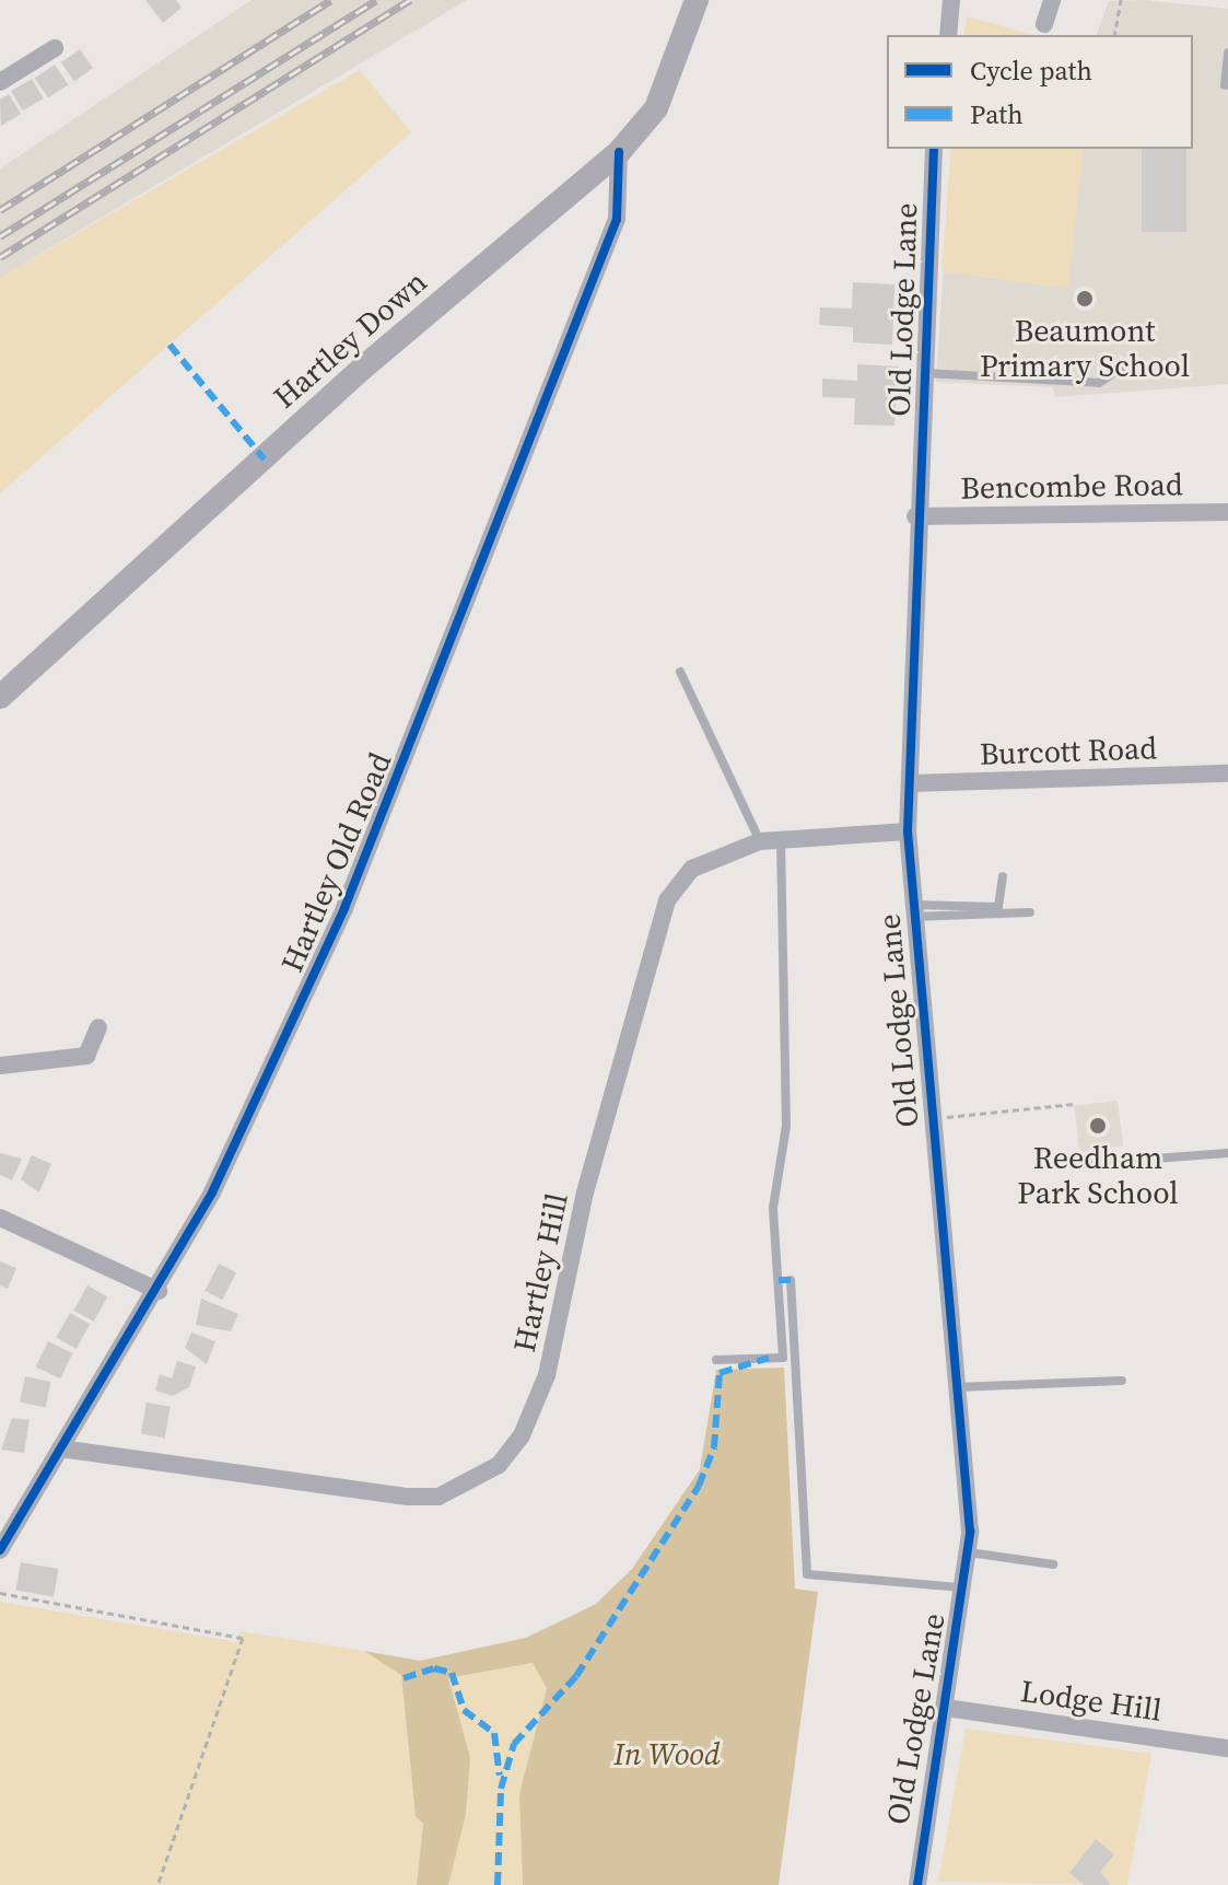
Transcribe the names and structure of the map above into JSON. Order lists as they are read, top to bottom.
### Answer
{
  "streets": {
    "street": [
      "Old Lodge Lane",
      "Hartley Down",
      "Bencombe Road",
      "Burcott Road",
      "Hartley Old Road",
      "Hartley Hill",
      "Lodge Hill"
    ]
  },
  "crossings": [
    ["Old Lodge Lane", "Bencombe Road"],
    ["Old Lodge Lane", "Burcott Road"],
    ["Old Lodge Lane", "Hartley Hill"],
    ["Old Lodge Lane", "Lodge Hill"],
    ["Hartley Down", "Hartley Old Road"],
    ["Hartley Old Road", "Hartley Hill"]
  ],
  "parks": ["In Wood"],
  "places": ["Beaumont Primary School", "Reedham Park School"],
  "legend": ["Cycle path", "Path"]
}
